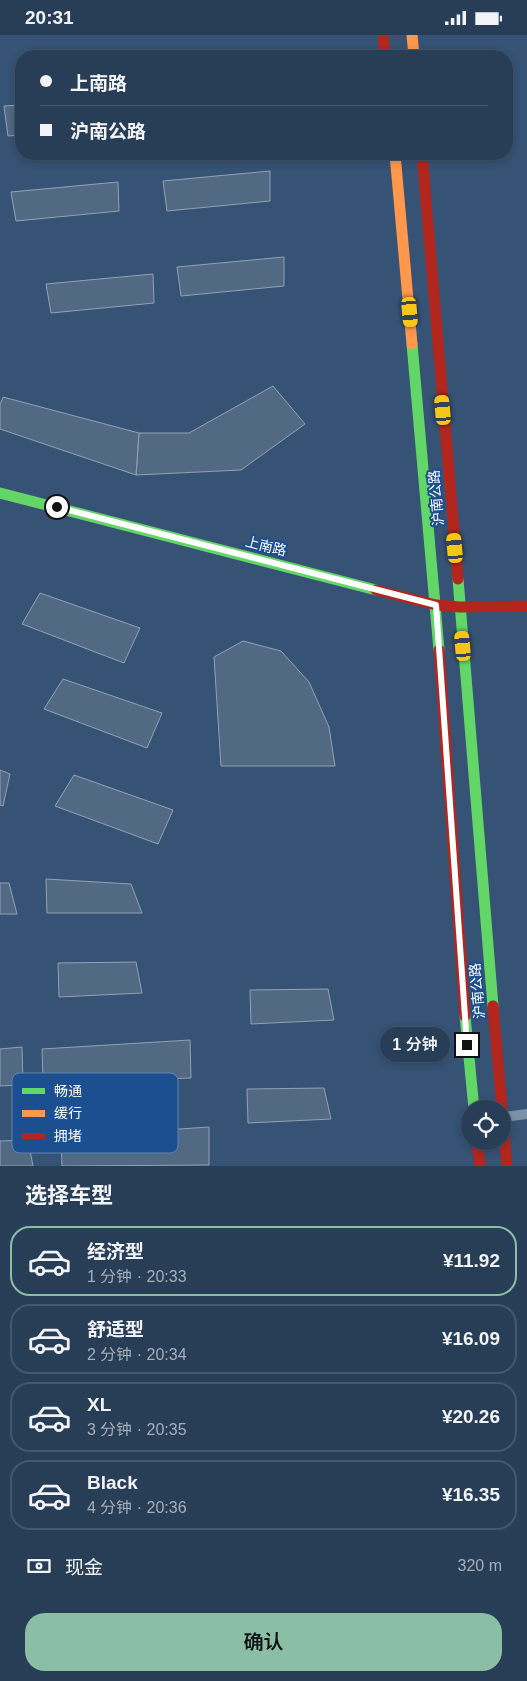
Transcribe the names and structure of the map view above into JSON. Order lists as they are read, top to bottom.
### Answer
{
  "streets": {
    "main road": ["沪南公路", "上南路"]
  },
  "crossings": [
    ["沪南公路", "上南路"]
  ],
  "legend": ["畅通", "缓行", "拥堵"],
  "page": {
    "status": "20:31",
    "banner": ["上南路", "沪南公路"],
    "bubble": "1 分钟",
    "heading": "选择车型",
    "list": [
      {
        "name": "经济型",
        "note": "1 分钟 · 20:33",
        "value": "¥11.92"
      },
      {
        "name": "舒适型",
        "note": "2 分钟 · 20:34",
        "value": "¥16.09"
      },
      {
        "name": "XL",
        "note": "3 分钟 · 20:35",
        "value": "¥20.26"
      },
      {
        "name": "Black",
        "note": "4 分钟 · 20:36",
        "value": "¥16.35"
      }
    ],
    "pay": ["现金", "320 m"],
    "buttons": "确认"
  }
}
